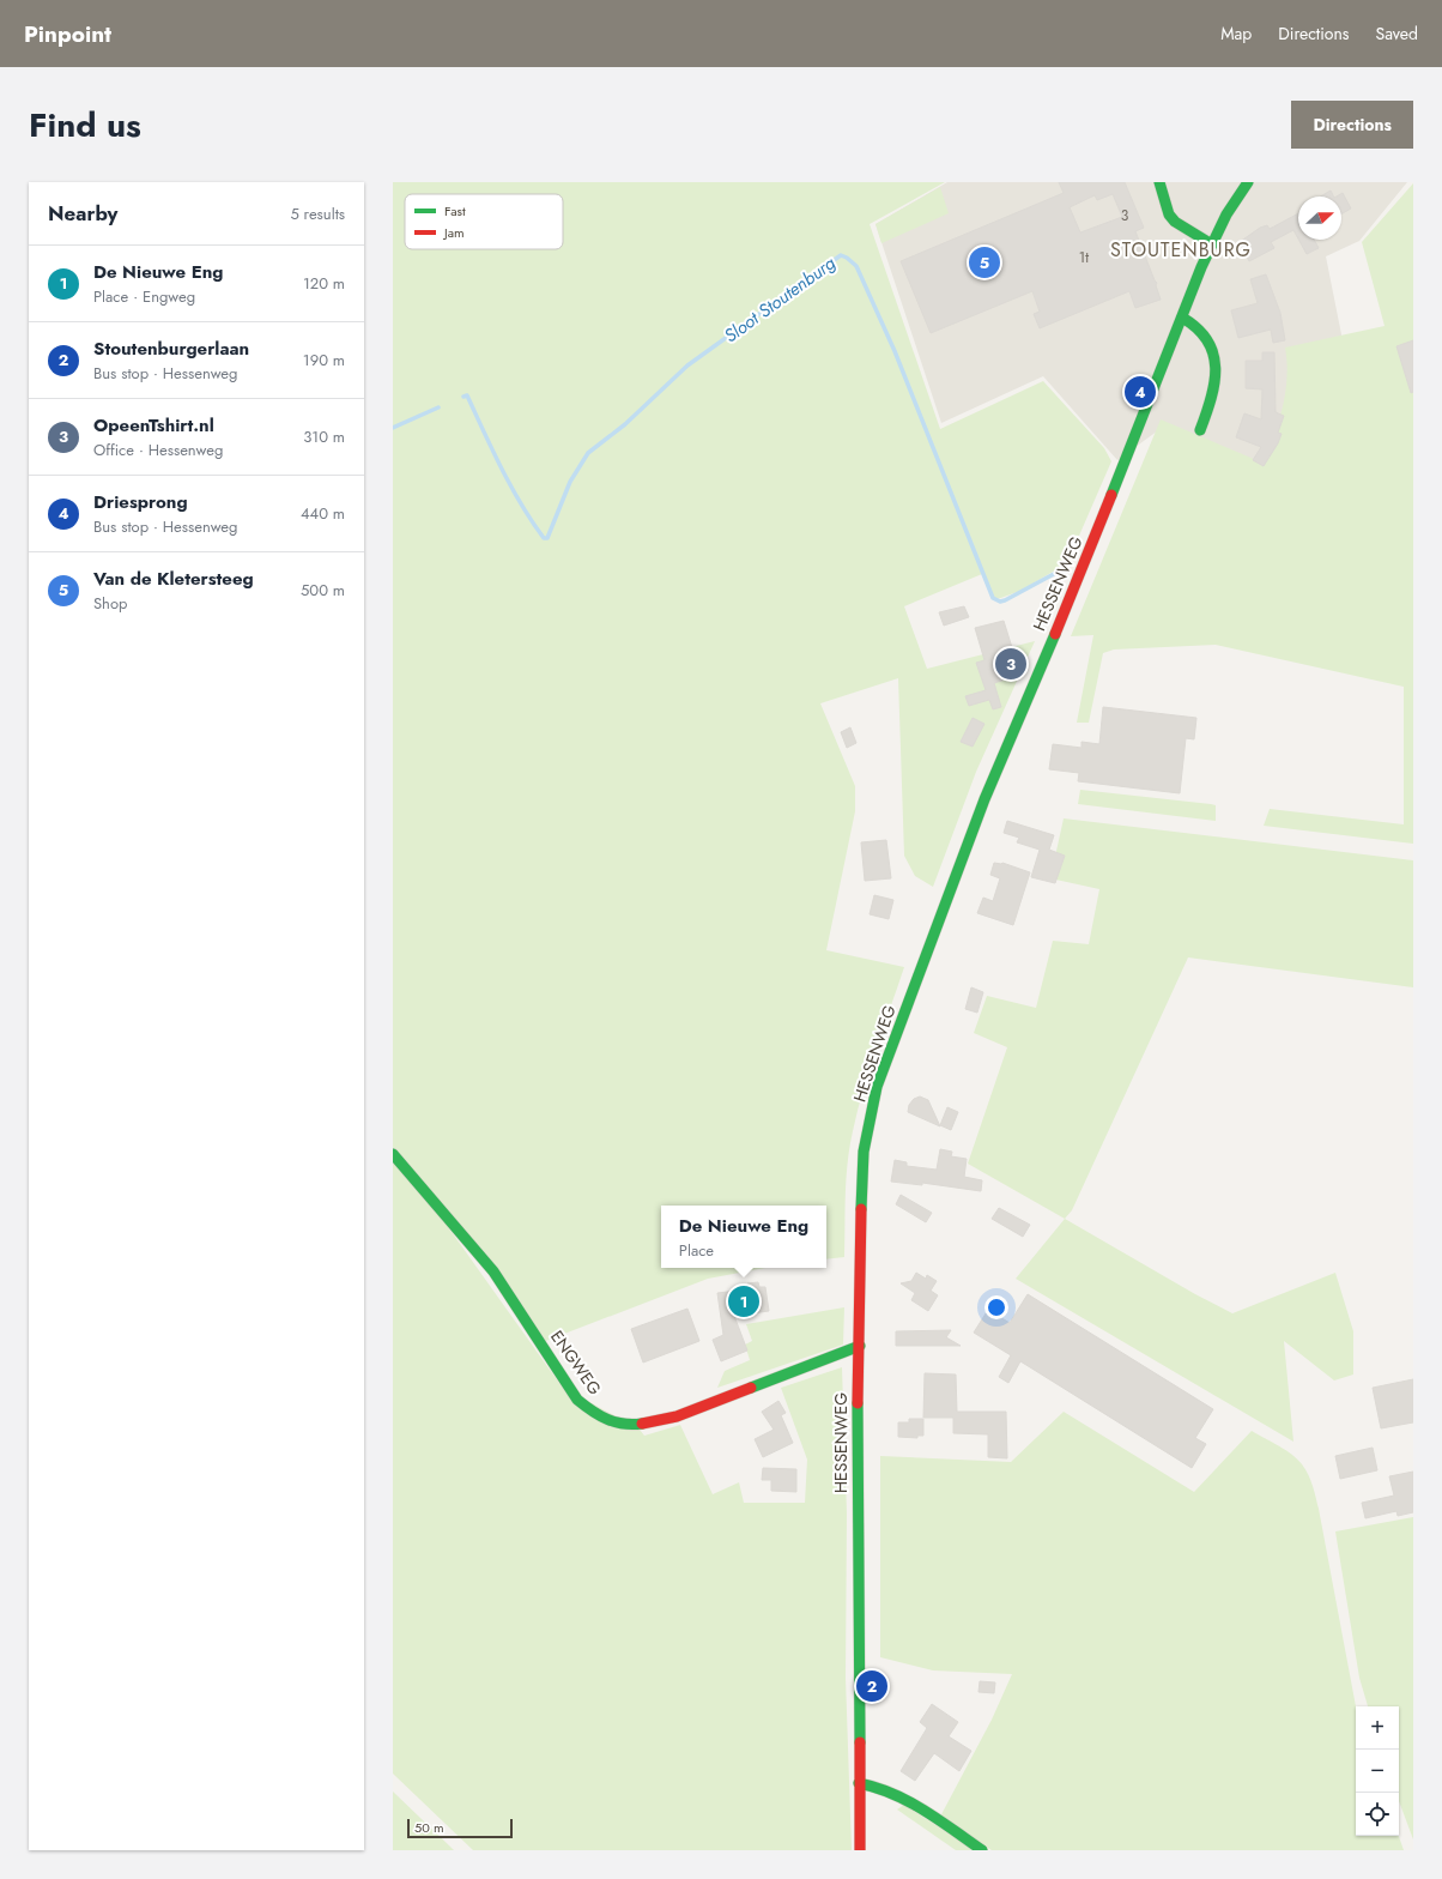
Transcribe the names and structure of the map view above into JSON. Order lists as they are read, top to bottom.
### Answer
{
  "streets": {
    "street": ["HESSENWEG", "ENGWEG"]
  },
  "crossings": [
    ["HESSENWEG", "ENGWEG"]
  ],
  "districts": ["STOUTENBURG"],
  "water": ["Sloot Stoutenburg"],
  "house_numbers": ["3", "1t"],
  "legend": ["Fast", "Jam"],
  "scale_bar": "50 m",
  "north": "right",
  "page": {
    "header": "Pinpoint",
    "nav": ["Map", "Directions", "Saved"],
    "title": "Find us",
    "buttons": "Directions",
    "heading": ["Nearby", "5 results"],
    "list": [
      {
        "mark": "1",
        "name": "De Nieuwe Eng",
        "note": "Place · Engweg",
        "value": "120 m"
      },
      {
        "mark": "2",
        "name": "Stoutenburgerlaan",
        "note": "Bus stop · Hessenweg",
        "value": "190 m"
      },
      {
        "mark": "3",
        "name": "OpeenTshirt.nl",
        "note": "Office · Hessenweg",
        "value": "310 m"
      },
      {
        "mark": "4",
        "name": "Driesprong",
        "note": "Bus stop · Hessenweg",
        "value": "440 m"
      },
      {
        "mark": "5",
        "name": "Van de Kletersteeg",
        "note": "Shop",
        "value": "500 m"
      }
    ],
    "pins": [
      "5",
      "4",
      "3",
      "1",
      "2"
    ],
    "popup": ["De Nieuwe Eng", "Place"],
    "map_buttons": ["+", "−"],
    "scale": "50 m"
  }
}
